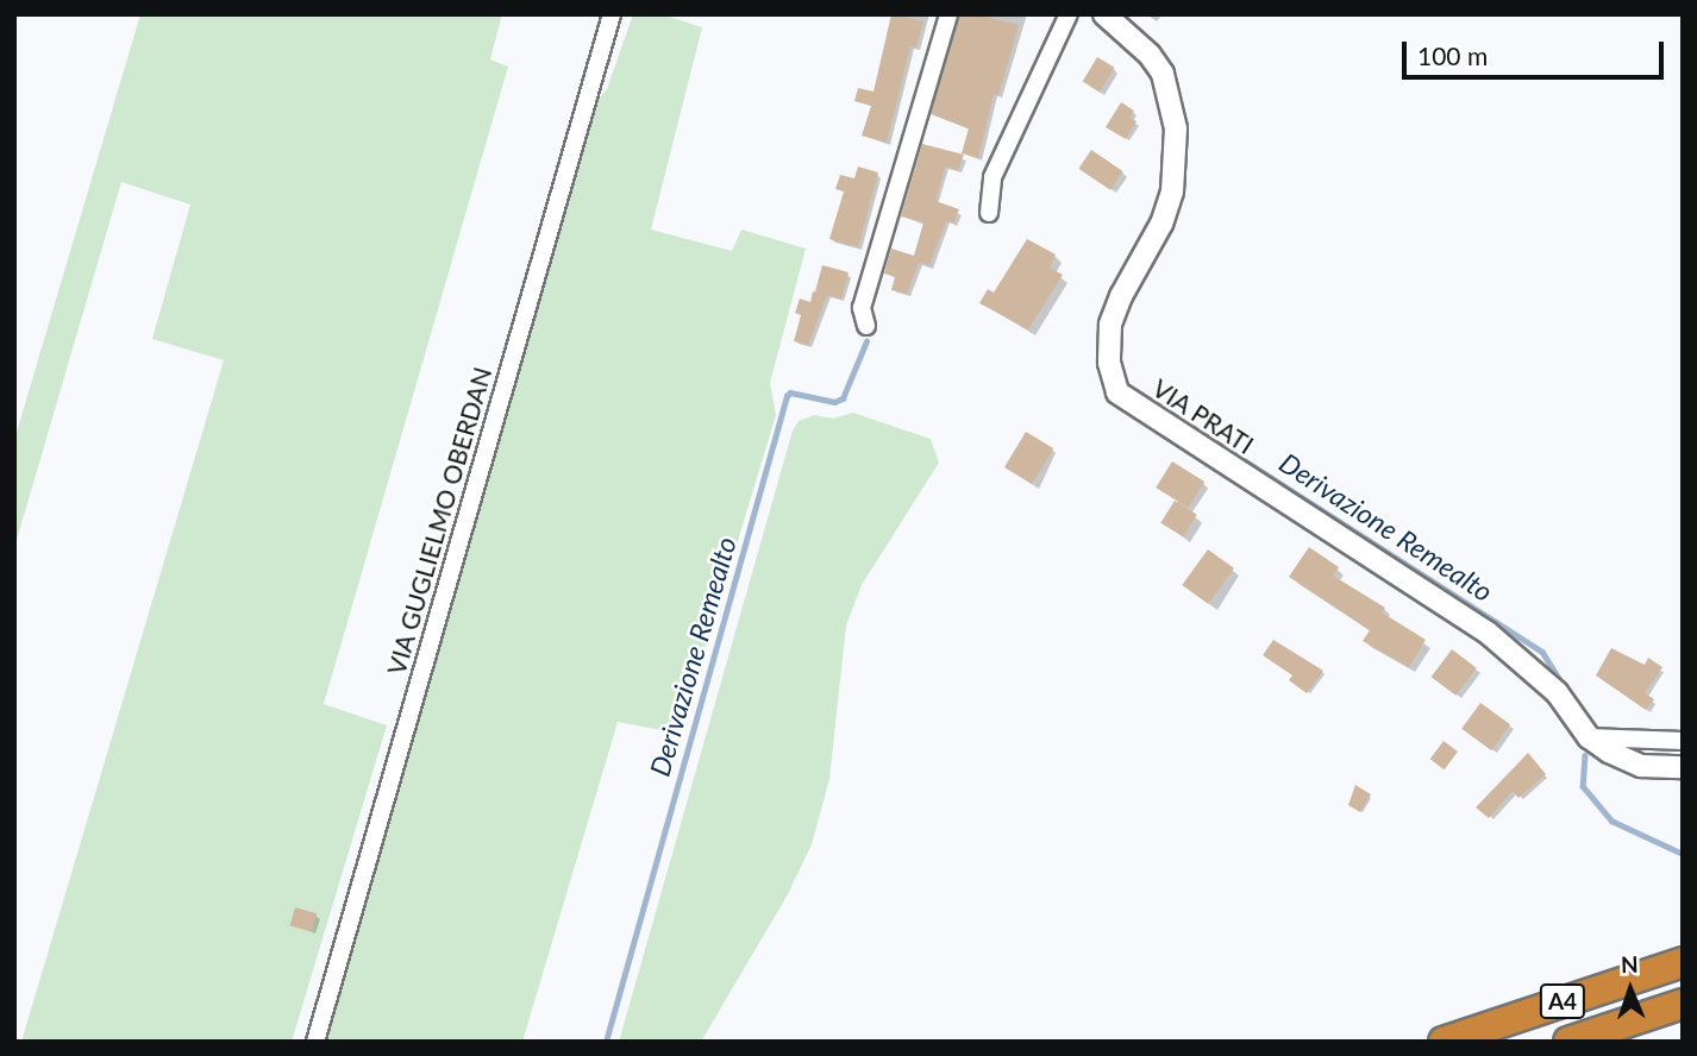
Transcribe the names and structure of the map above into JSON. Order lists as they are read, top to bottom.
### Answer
{
  "streets": {
    "highway": ["A4"],
    "street": ["VIA PRATI", "VIA GUGLIELMO OBERDAN"]
  },
  "water": ["Derivazione Remealto"],
  "scale_bar": "100 m",
  "north": "top"
}
